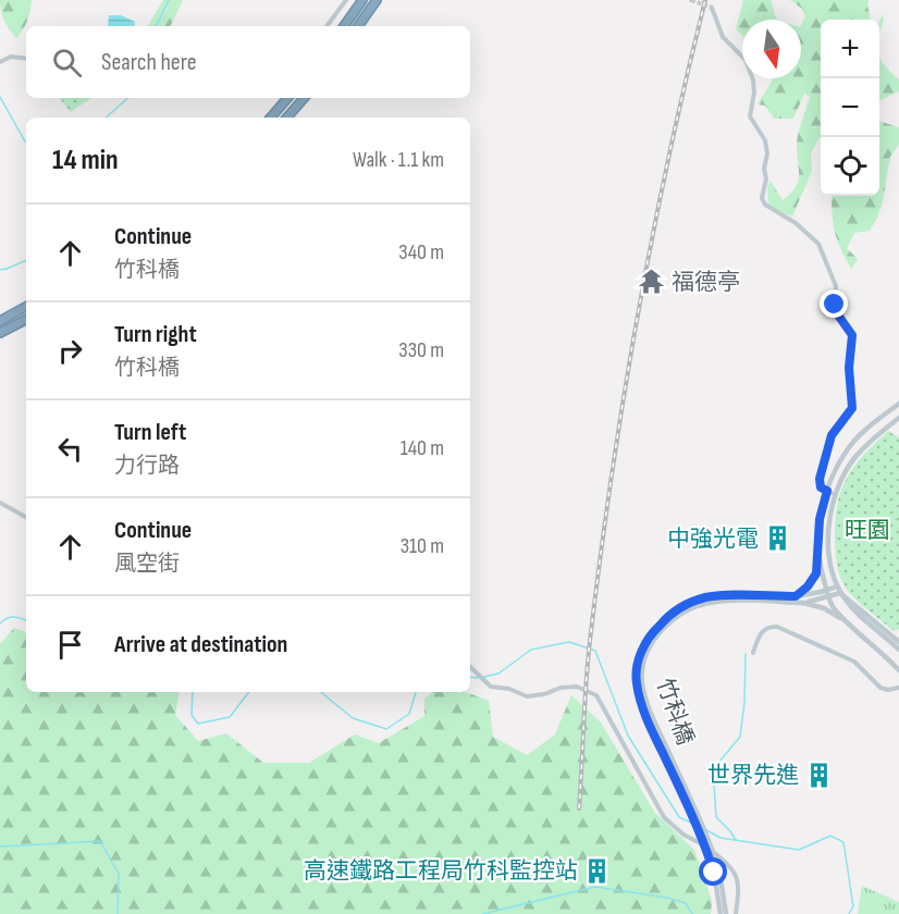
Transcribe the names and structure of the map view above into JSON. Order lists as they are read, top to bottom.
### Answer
{
  "streets": {
    "street": ["竹科橋"]
  },
  "parks": ["旺園"],
  "places": {
    "temple": ["福德亭"],
    "building": ["中強光電", "世界先進", "高速鐵路工程局竹科監控站"]
  },
  "north": "bottom",
  "page": {
    "map_buttons": ["+", "−"],
    "search": "Search here",
    "heading": ["14 min", "Walk · 1.1 km"],
    "list": [
      ["Continue", "竹科橋", "340 m"],
      ["Turn right", "竹科橋", "330 m"],
      ["Turn left", "力行路", "140 m"],
      ["Continue", "風空街", "310 m"],
      "Arrive at destination"
    ]
  }
}
